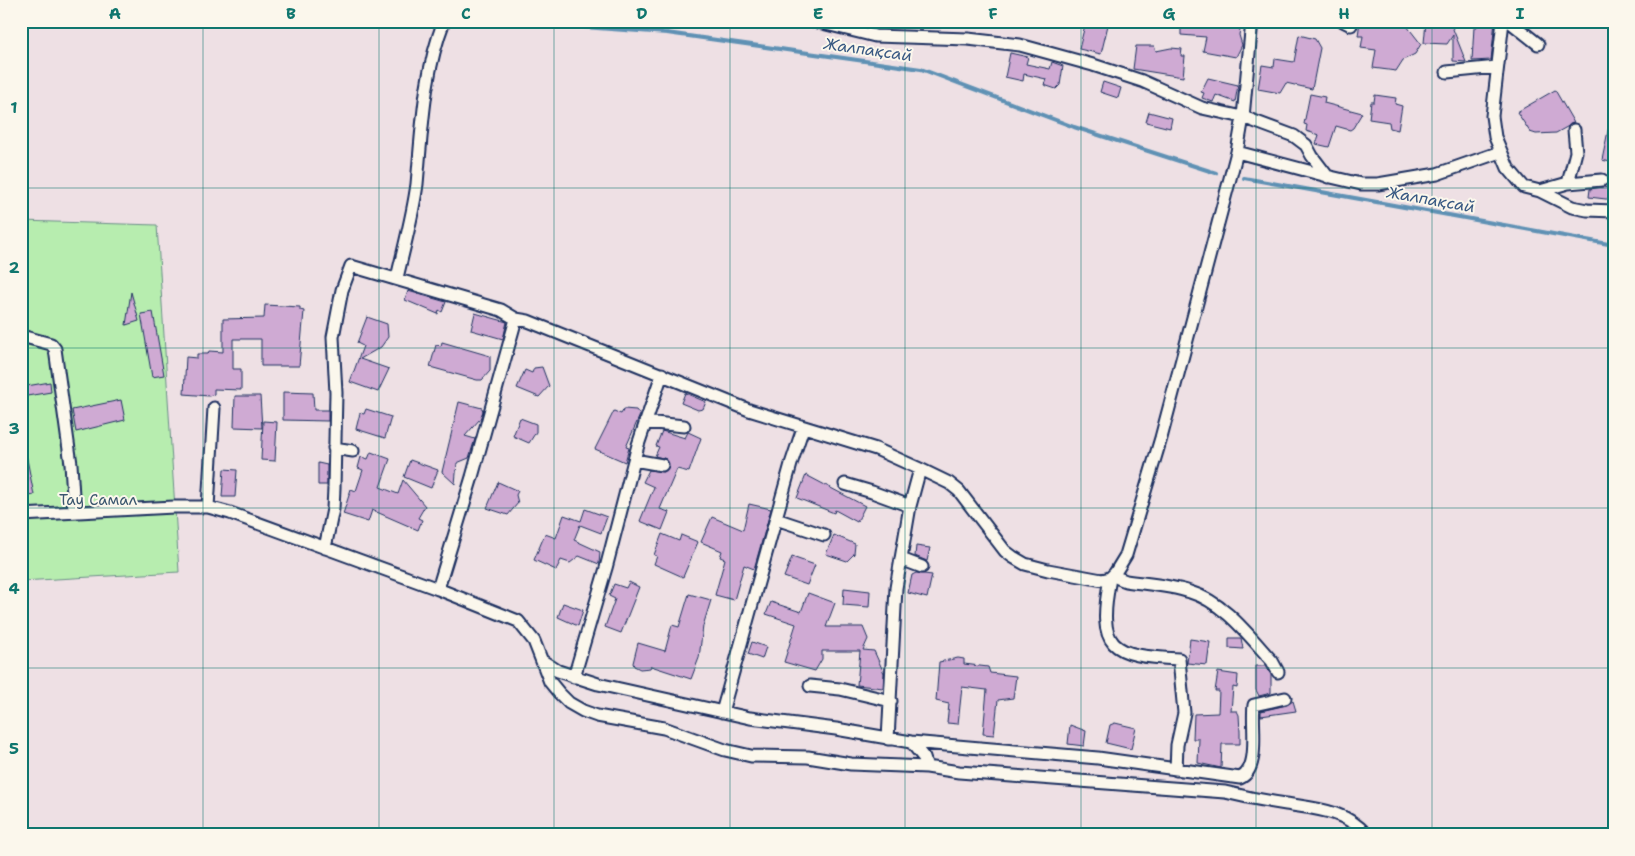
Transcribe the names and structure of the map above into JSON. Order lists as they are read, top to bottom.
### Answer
{
  "water": ["Жалпақсай"],
  "parks": ["Тау Самал"],
  "grid": {
    "columns": [
      "A",
      "B",
      "C",
      "D",
      "E",
      "F",
      "G",
      "H",
      "I"
    ],
    "rows": [
      "1",
      "2",
      "3",
      "4",
      "5"
    ]
  }
}
